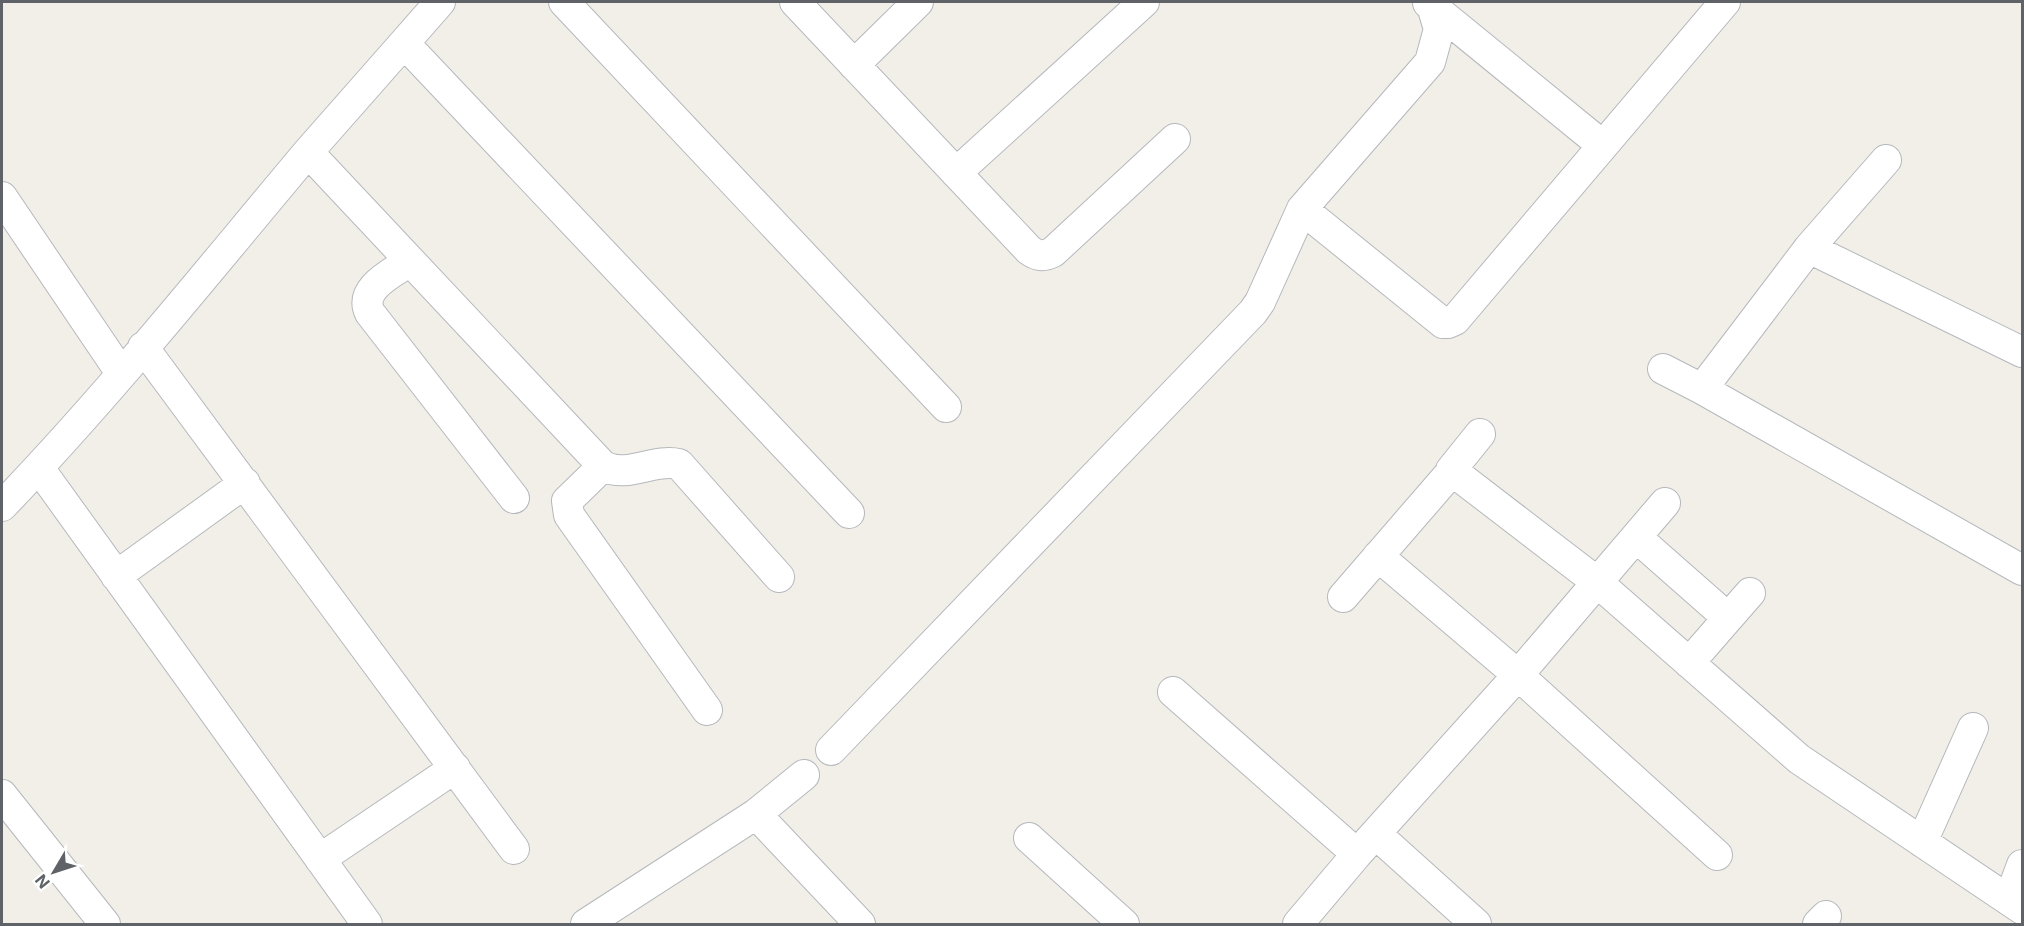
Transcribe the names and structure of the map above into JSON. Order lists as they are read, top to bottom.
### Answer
{
  "north": "bottom left"
}
